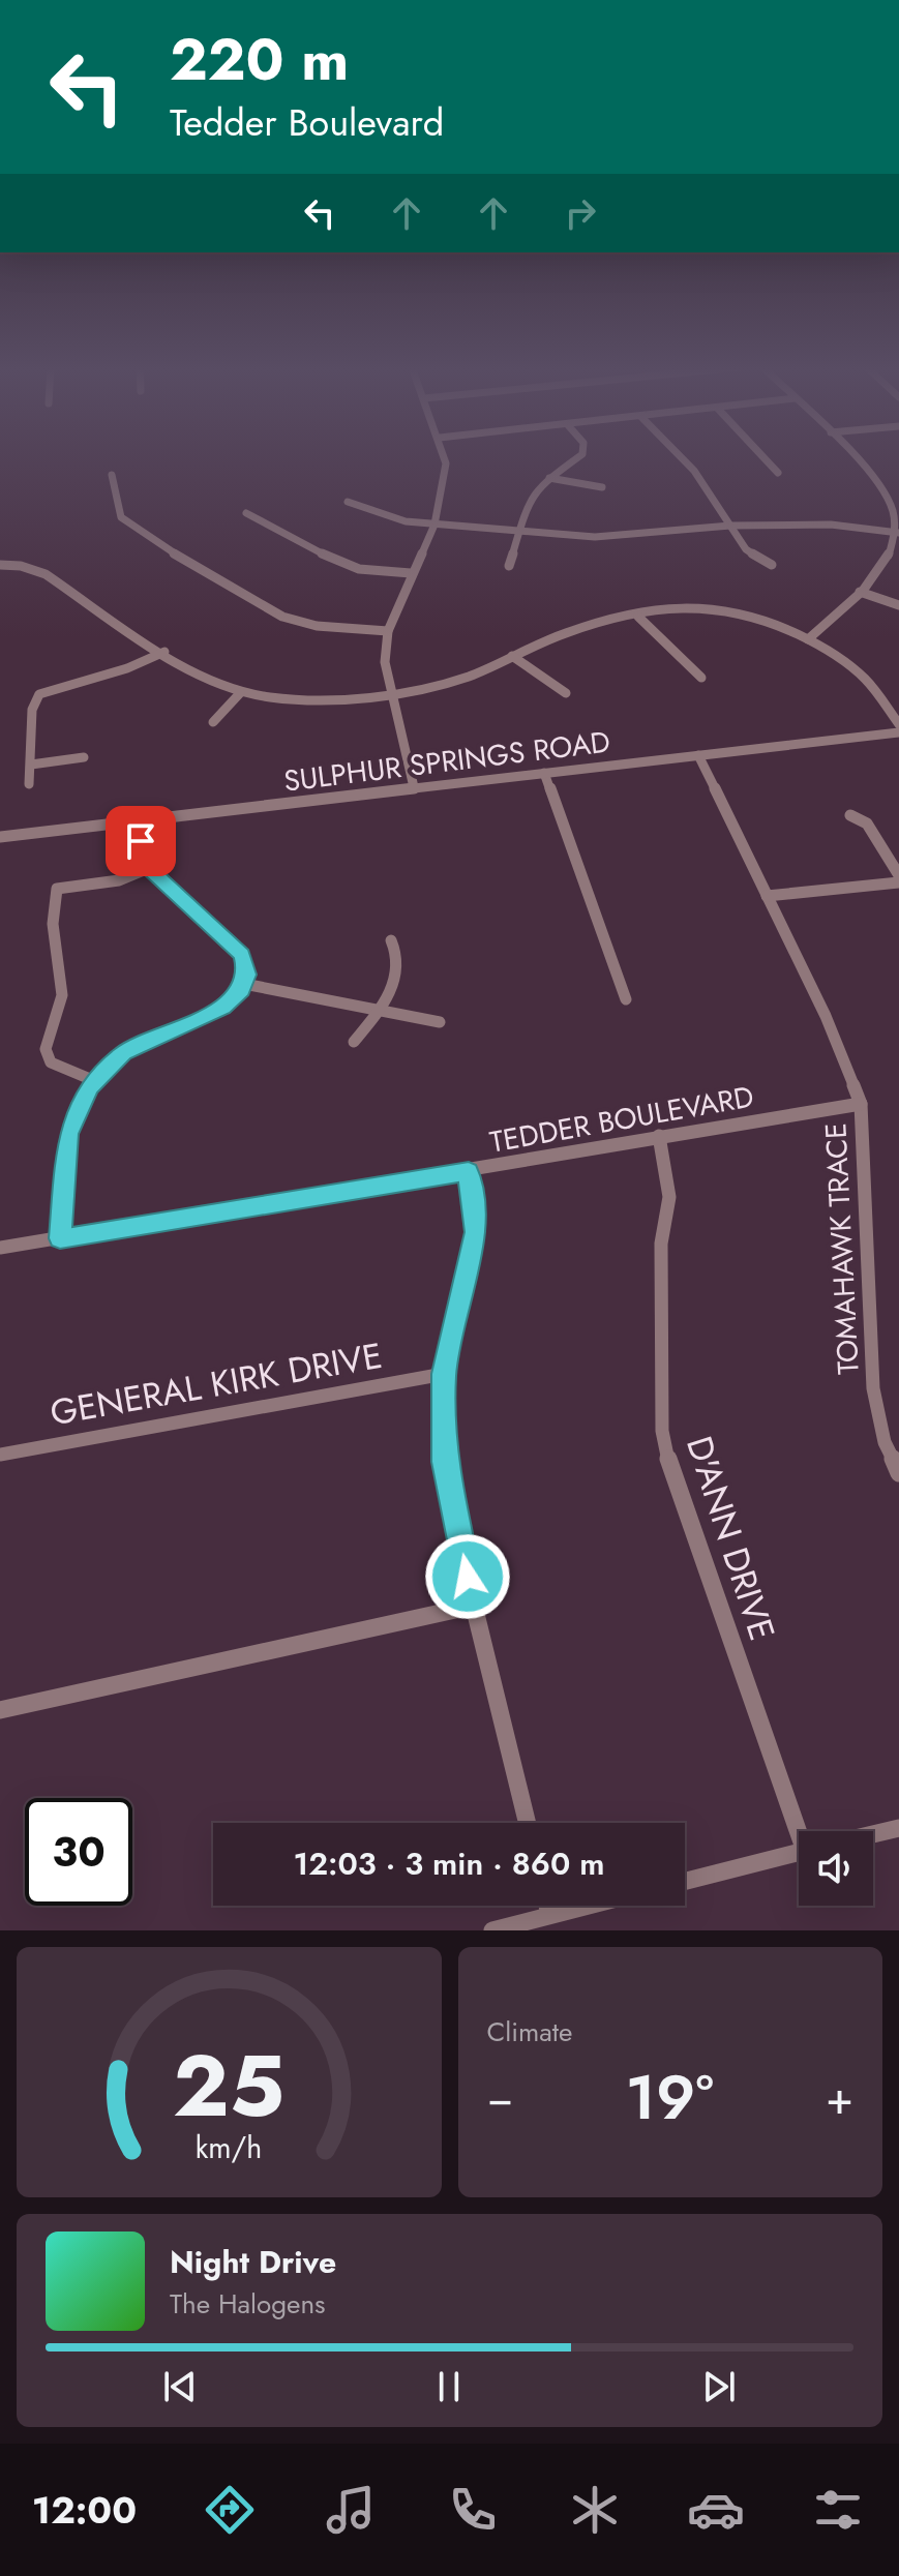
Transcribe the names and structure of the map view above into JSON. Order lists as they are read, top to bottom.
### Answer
{
  "streets": {
    "street": [
      "SULPHUR SPRINGS ROAD",
      "TEDDER BOULEVARD",
      "TOMAHAWK TRACE",
      "GENERAL KIRK DRIVE",
      "D'ANN DRIVE"
    ]
  },
  "crossings": [
    ["SULPHUR SPRINGS ROAD", "TOMAHAWK TRACE"],
    ["TEDDER BOULEVARD", "TOMAHAWK TRACE"],
    ["TEDDER BOULEVARD", "D'ANN DRIVE"]
  ],
  "page": {
    "turn": ["220 m", "Tedder Boulevard"],
    "limit": "30",
    "trip": "12:03 · 3 min · 860 m",
    "tile": "Climate",
    "heat": ["−", "19°", "+"],
    "song": ["Night Drive", "The Halogens"],
    "tabs": "12:00",
    "gauge": ["25", "km/h"]
  }
}
